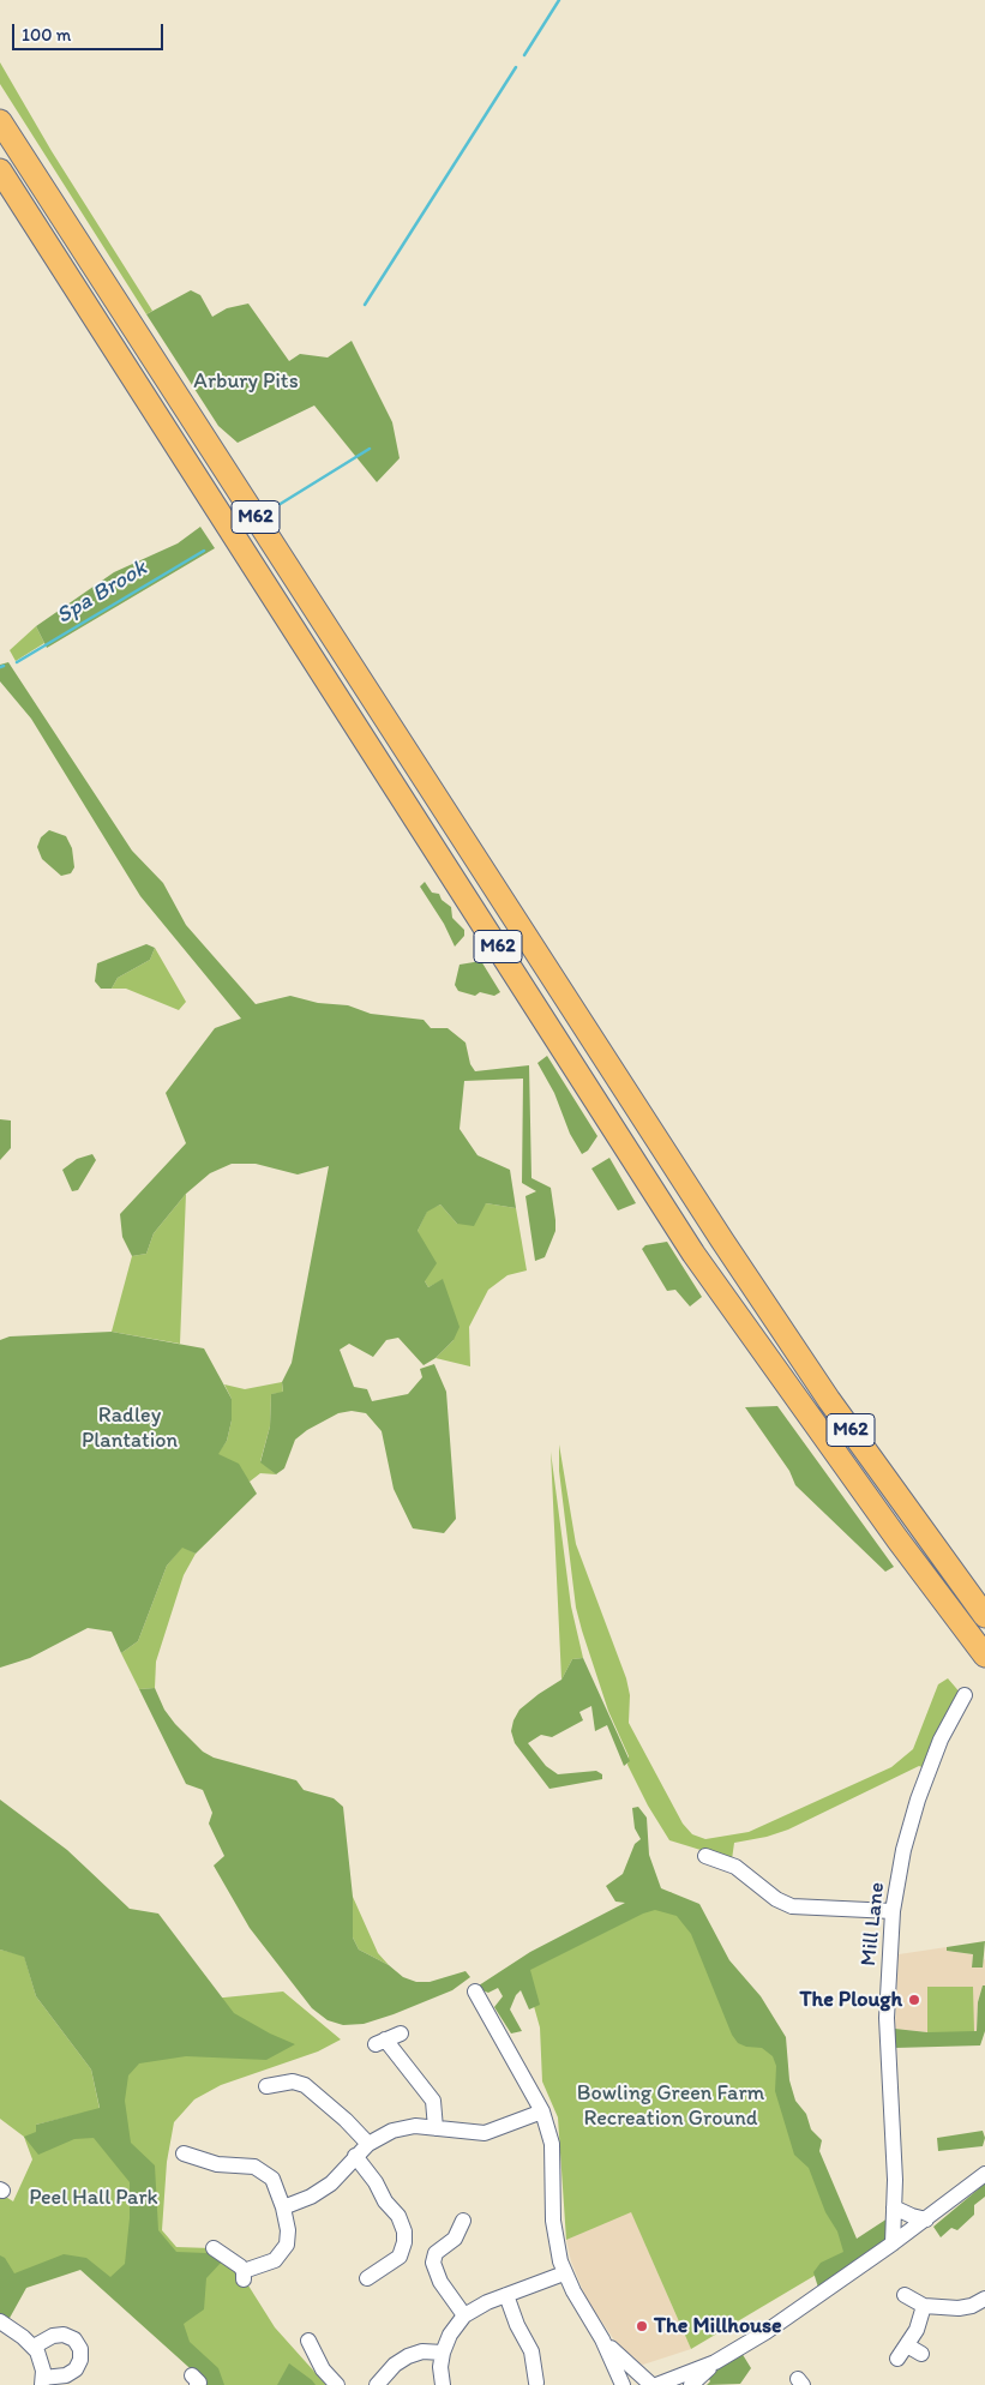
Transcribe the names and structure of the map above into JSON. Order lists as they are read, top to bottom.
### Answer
{
  "streets": {
    "highway": ["M62"],
    "street": ["Mill Lane"]
  },
  "water": ["Spa Brook"],
  "parks": [
    "Arbury Pits",
    "Radley Plantation",
    "Bowling Green Farm Recreation Ground",
    "Peel Hall Park"
  ],
  "places": ["The Plough", "The Millhouse"],
  "scale_bar": "100 m"
}
